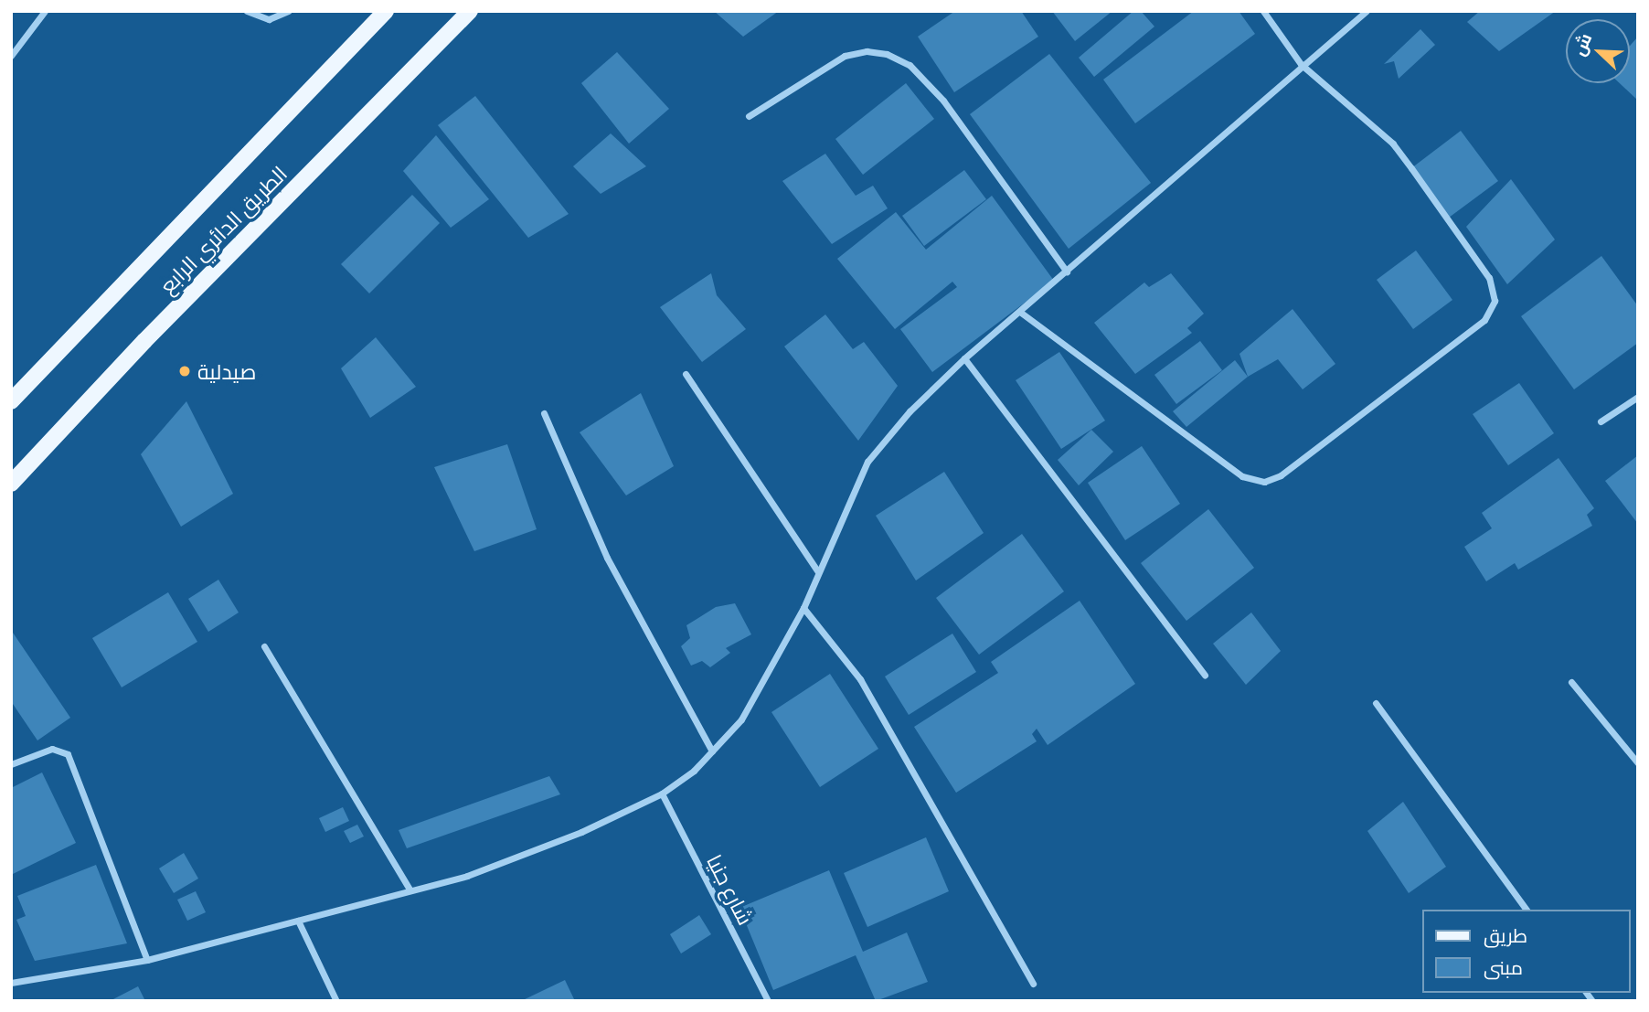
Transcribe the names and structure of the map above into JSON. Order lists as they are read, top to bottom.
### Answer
{
  "streets": {
    "main road": ["الطريق الدائري الرابع"],
    "street": ["شارع جنيا"]
  },
  "places": ["صيدلية"],
  "legend": ["طريق", "مبنى"],
  "north": "top left"
}
